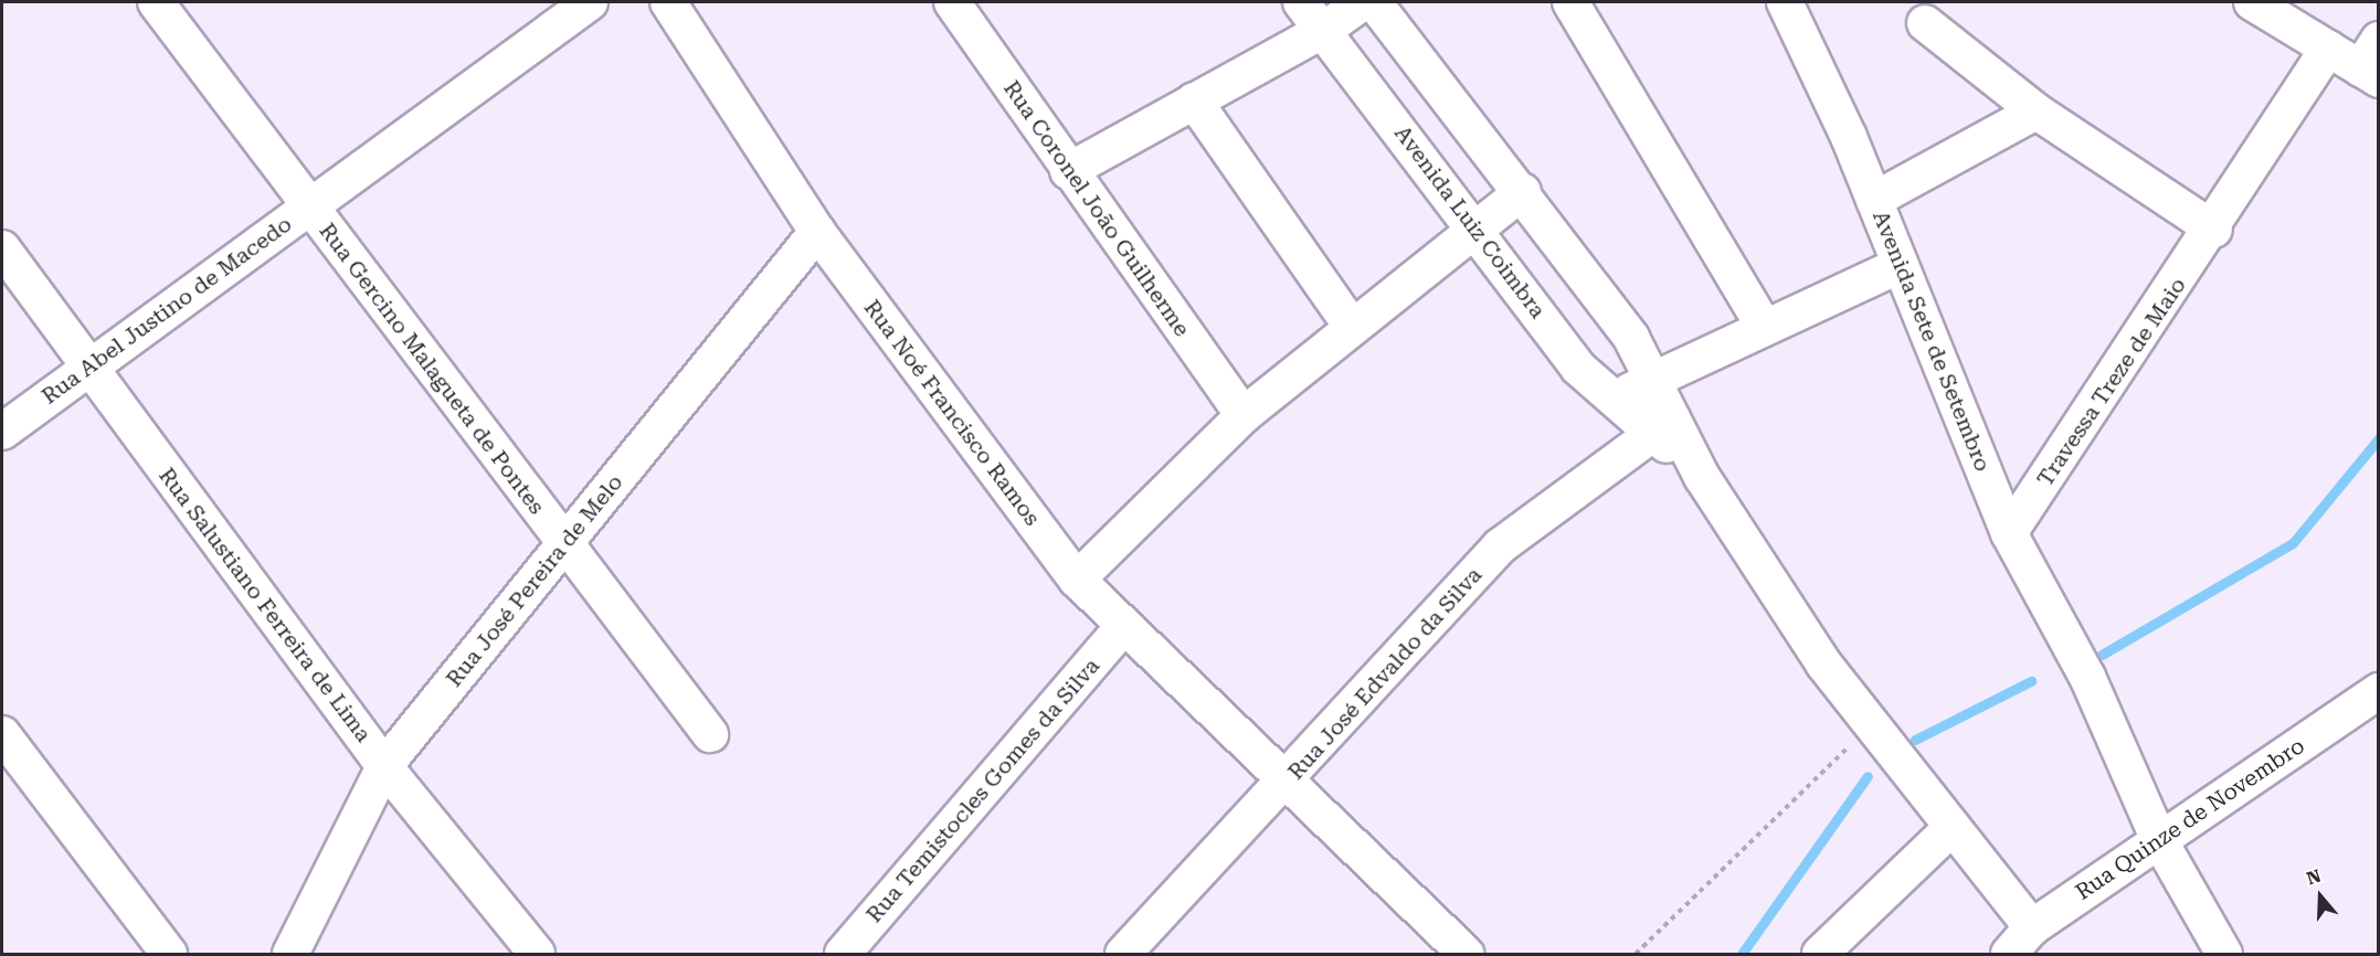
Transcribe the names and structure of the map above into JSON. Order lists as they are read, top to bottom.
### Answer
{
  "streets": {
    "street": [
      "Rua Coronel João Guilherme",
      "Avenida Luiz Coimbra",
      "Rua Abel Justino de Macedo",
      "Avenida Sete de Setembro",
      "Rua Gercino Malagueta de Pontes",
      "Travessa Treze de Maio",
      "Rua Noé Francisco Ramos",
      "Rua José Pereira de Melo",
      "Rua Salustiano Ferreira de Lima",
      "Rua José Edvaldo da Silva",
      "Rua Temistocles Gomes da Silva",
      "Rua Quinze de Novembro"
    ]
  },
  "crossings": [
    ["Avenida Luiz Coimbra", "Rua José Edvaldo da Silva"],
    ["Rua Abel Justino de Macedo", "Rua Gercino Malagueta de Pontes"],
    ["Rua Abel Justino de Macedo", "Rua Salustiano Ferreira de Lima"],
    ["Avenida Sete de Setembro", "Travessa Treze de Maio"],
    ["Avenida Sete de Setembro", "Rua Quinze de Novembro"],
    ["Rua Gercino Malagueta de Pontes", "Rua José Pereira de Melo"],
    ["Rua Noé Francisco Ramos", "Rua José Pereira de Melo"],
    ["Rua Noé Francisco Ramos", "Rua José Edvaldo da Silva"],
    ["Rua Noé Francisco Ramos", "Rua Temistocles Gomes da Silva"],
    ["Rua José Pereira de Melo", "Rua Salustiano Ferreira de Lima"]
  ],
  "north": "top"
}
